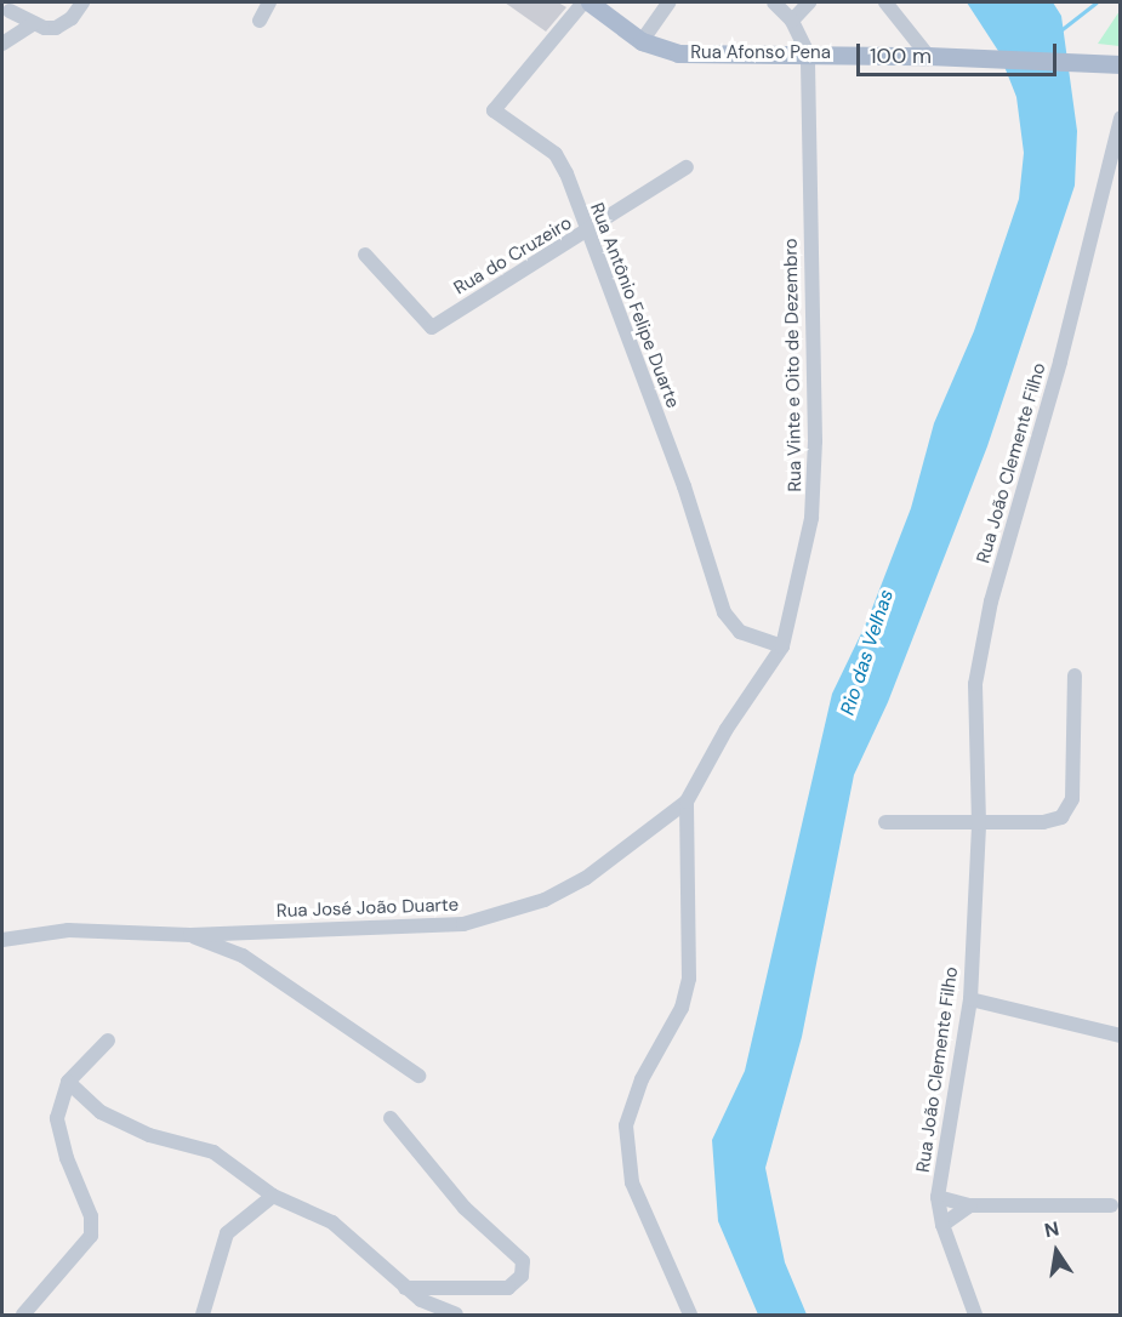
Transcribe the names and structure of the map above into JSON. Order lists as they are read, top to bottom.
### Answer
{
  "streets": {
    "main road": ["Rua Afonso Pena"],
    "street": [
      "Rua do Cruzeiro",
      "Rua Antônio Felipe Duarte",
      "Rua Vinte e Oito de Dezembro",
      "Rua João Clemente Filho",
      "Rua José João Duarte"
    ]
  },
  "crossings": [
    ["Rua Afonso Pena", "Rua Vinte e Oito de Dezembro"],
    ["Rua do Cruzeiro", "Rua Antônio Felipe Duarte"],
    ["Rua Antônio Felipe Duarte", "Rua Vinte e Oito de Dezembro"],
    ["Rua Vinte e Oito de Dezembro", "Rua José João Duarte"]
  ],
  "water": ["Rio das Velhas"],
  "scale_bar": "100 m",
  "north": "top"
}
